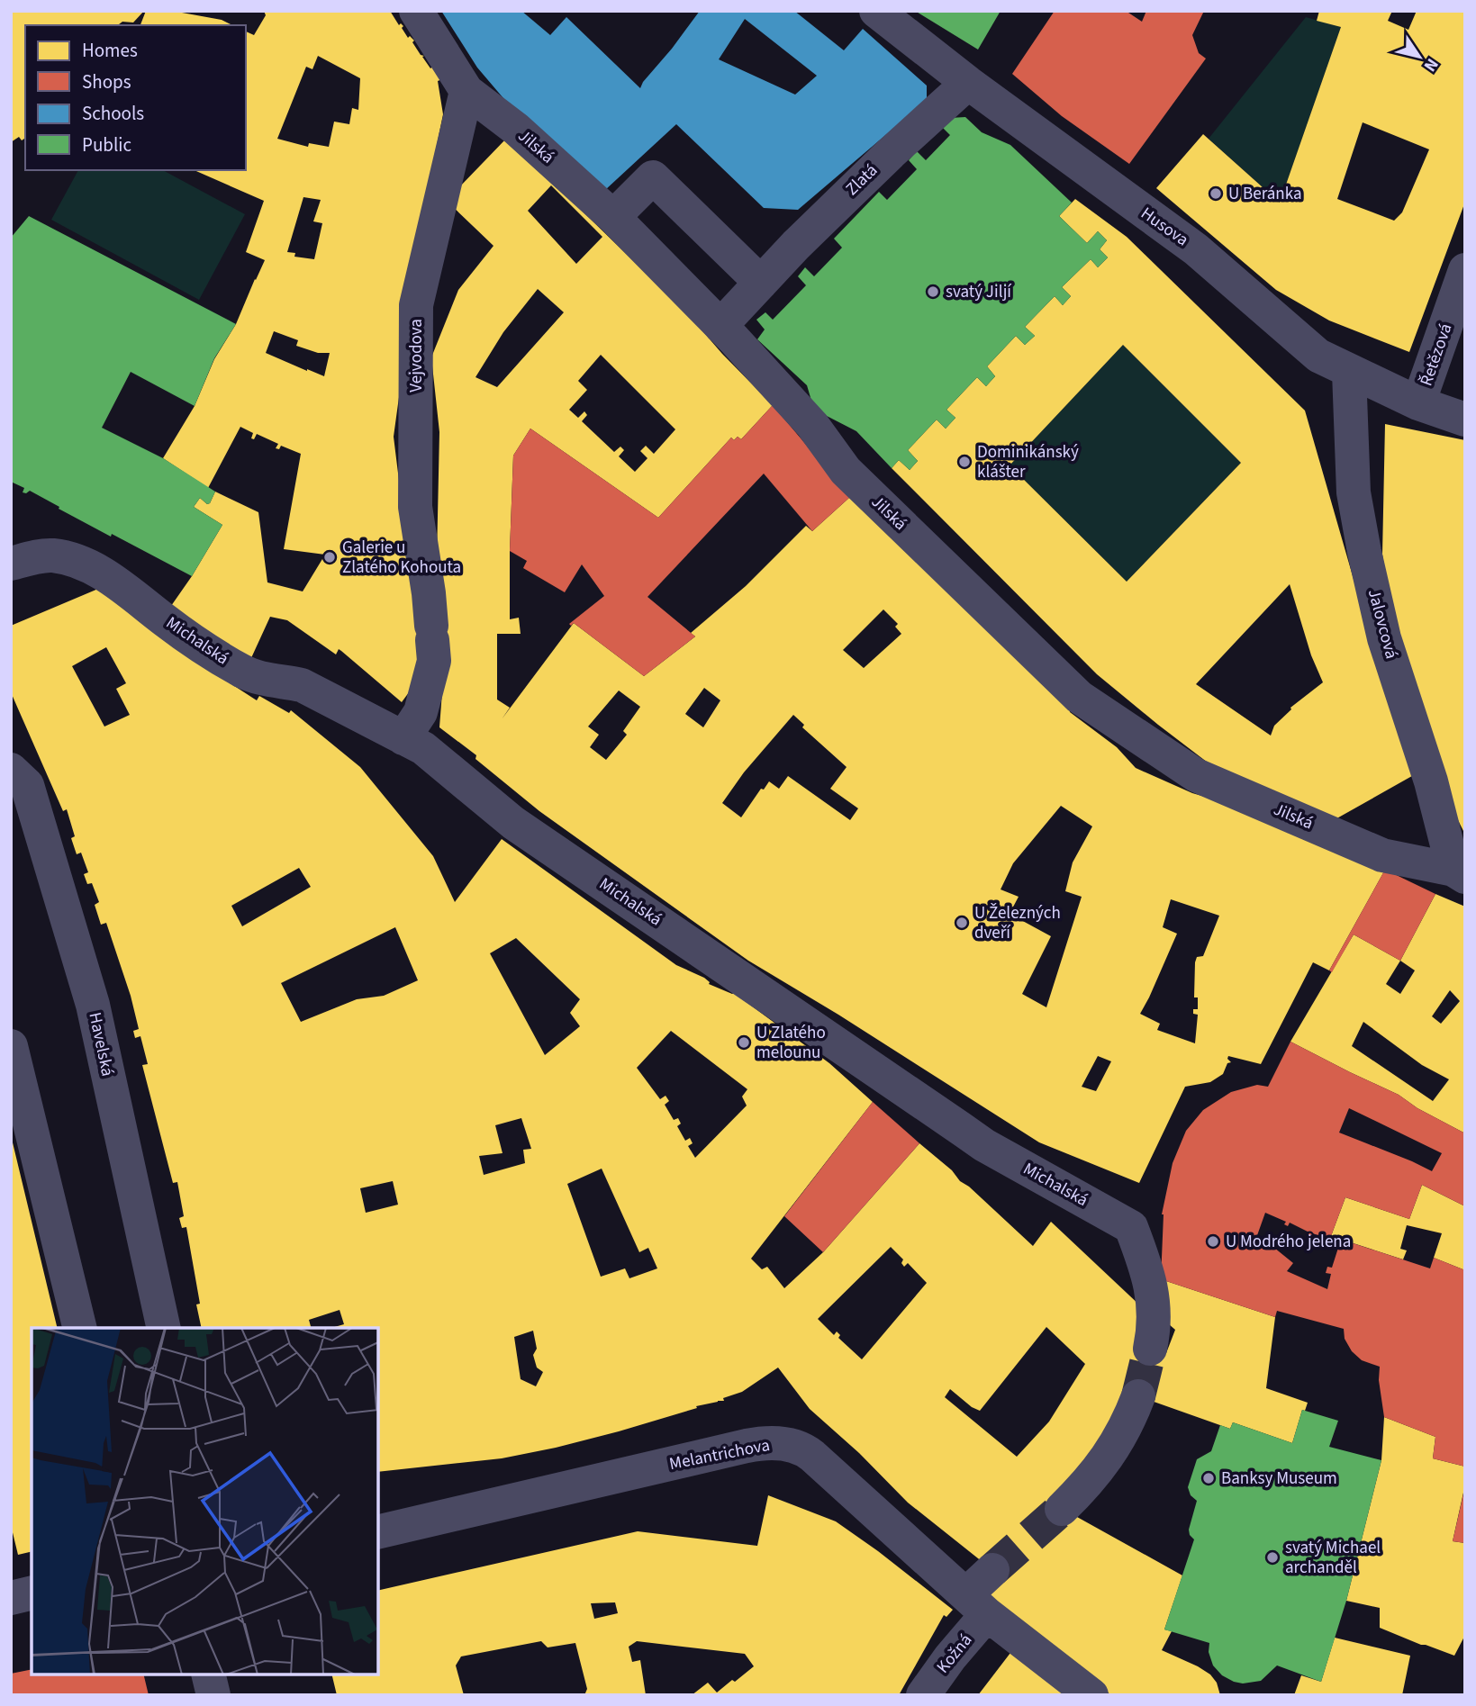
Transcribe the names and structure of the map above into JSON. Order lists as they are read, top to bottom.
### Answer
{
  "streets": {
    "street": [
      "Jilská",
      "Zlatá",
      "Husova",
      "Řetězová",
      "Vejvodova",
      "Jalovcová",
      "Michalská",
      "Havelská",
      "Melantrichova",
      "Kožná"
    ]
  },
  "crossings": [
    ["Jilská", "Zlatá"],
    ["Jilská", "Vejvodova"],
    ["Jilská", "Jalovcová"],
    ["Zlatá", "Husova"],
    ["Husova", "Řetězová"],
    ["Husova", "Jalovcová"],
    ["Vejvodova", "Michalská"],
    ["Melantrichova", "Kožná"]
  ],
  "places": [
    "U Beránka",
    "svatý Jiljí",
    "Dominikánský klášter",
    "Galerie u Zlatého Kohouta",
    "U Železných dveří",
    "U Zlatého melounu",
    "U Modrého jelena",
    "Banksy Museum",
    "svatý Michael archanděl"
  ],
  "legend": [
    "Homes",
    "Shops",
    "Schools",
    "Public"
  ],
  "north": "bottom right"
}
